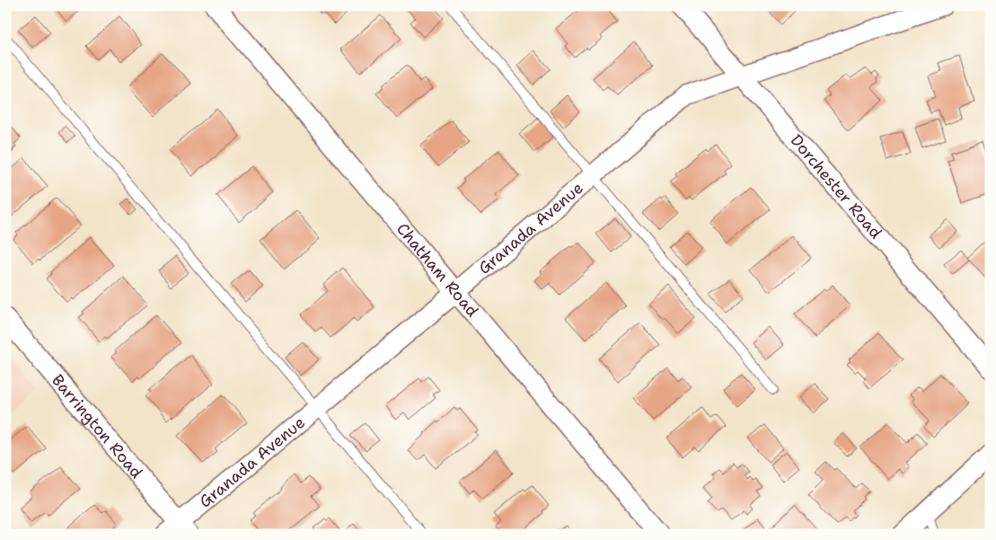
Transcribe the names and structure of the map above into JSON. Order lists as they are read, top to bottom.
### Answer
{
  "streets": {
    "street": [
      "Dorchester Road",
      "Granada Avenue",
      "Chatham Road",
      "Barrington Road"
    ]
  },
  "crossings": [
    ["Dorchester Road", "Granada Avenue"],
    ["Granada Avenue", "Chatham Road"],
    ["Granada Avenue", "Barrington Road"]
  ]
}
